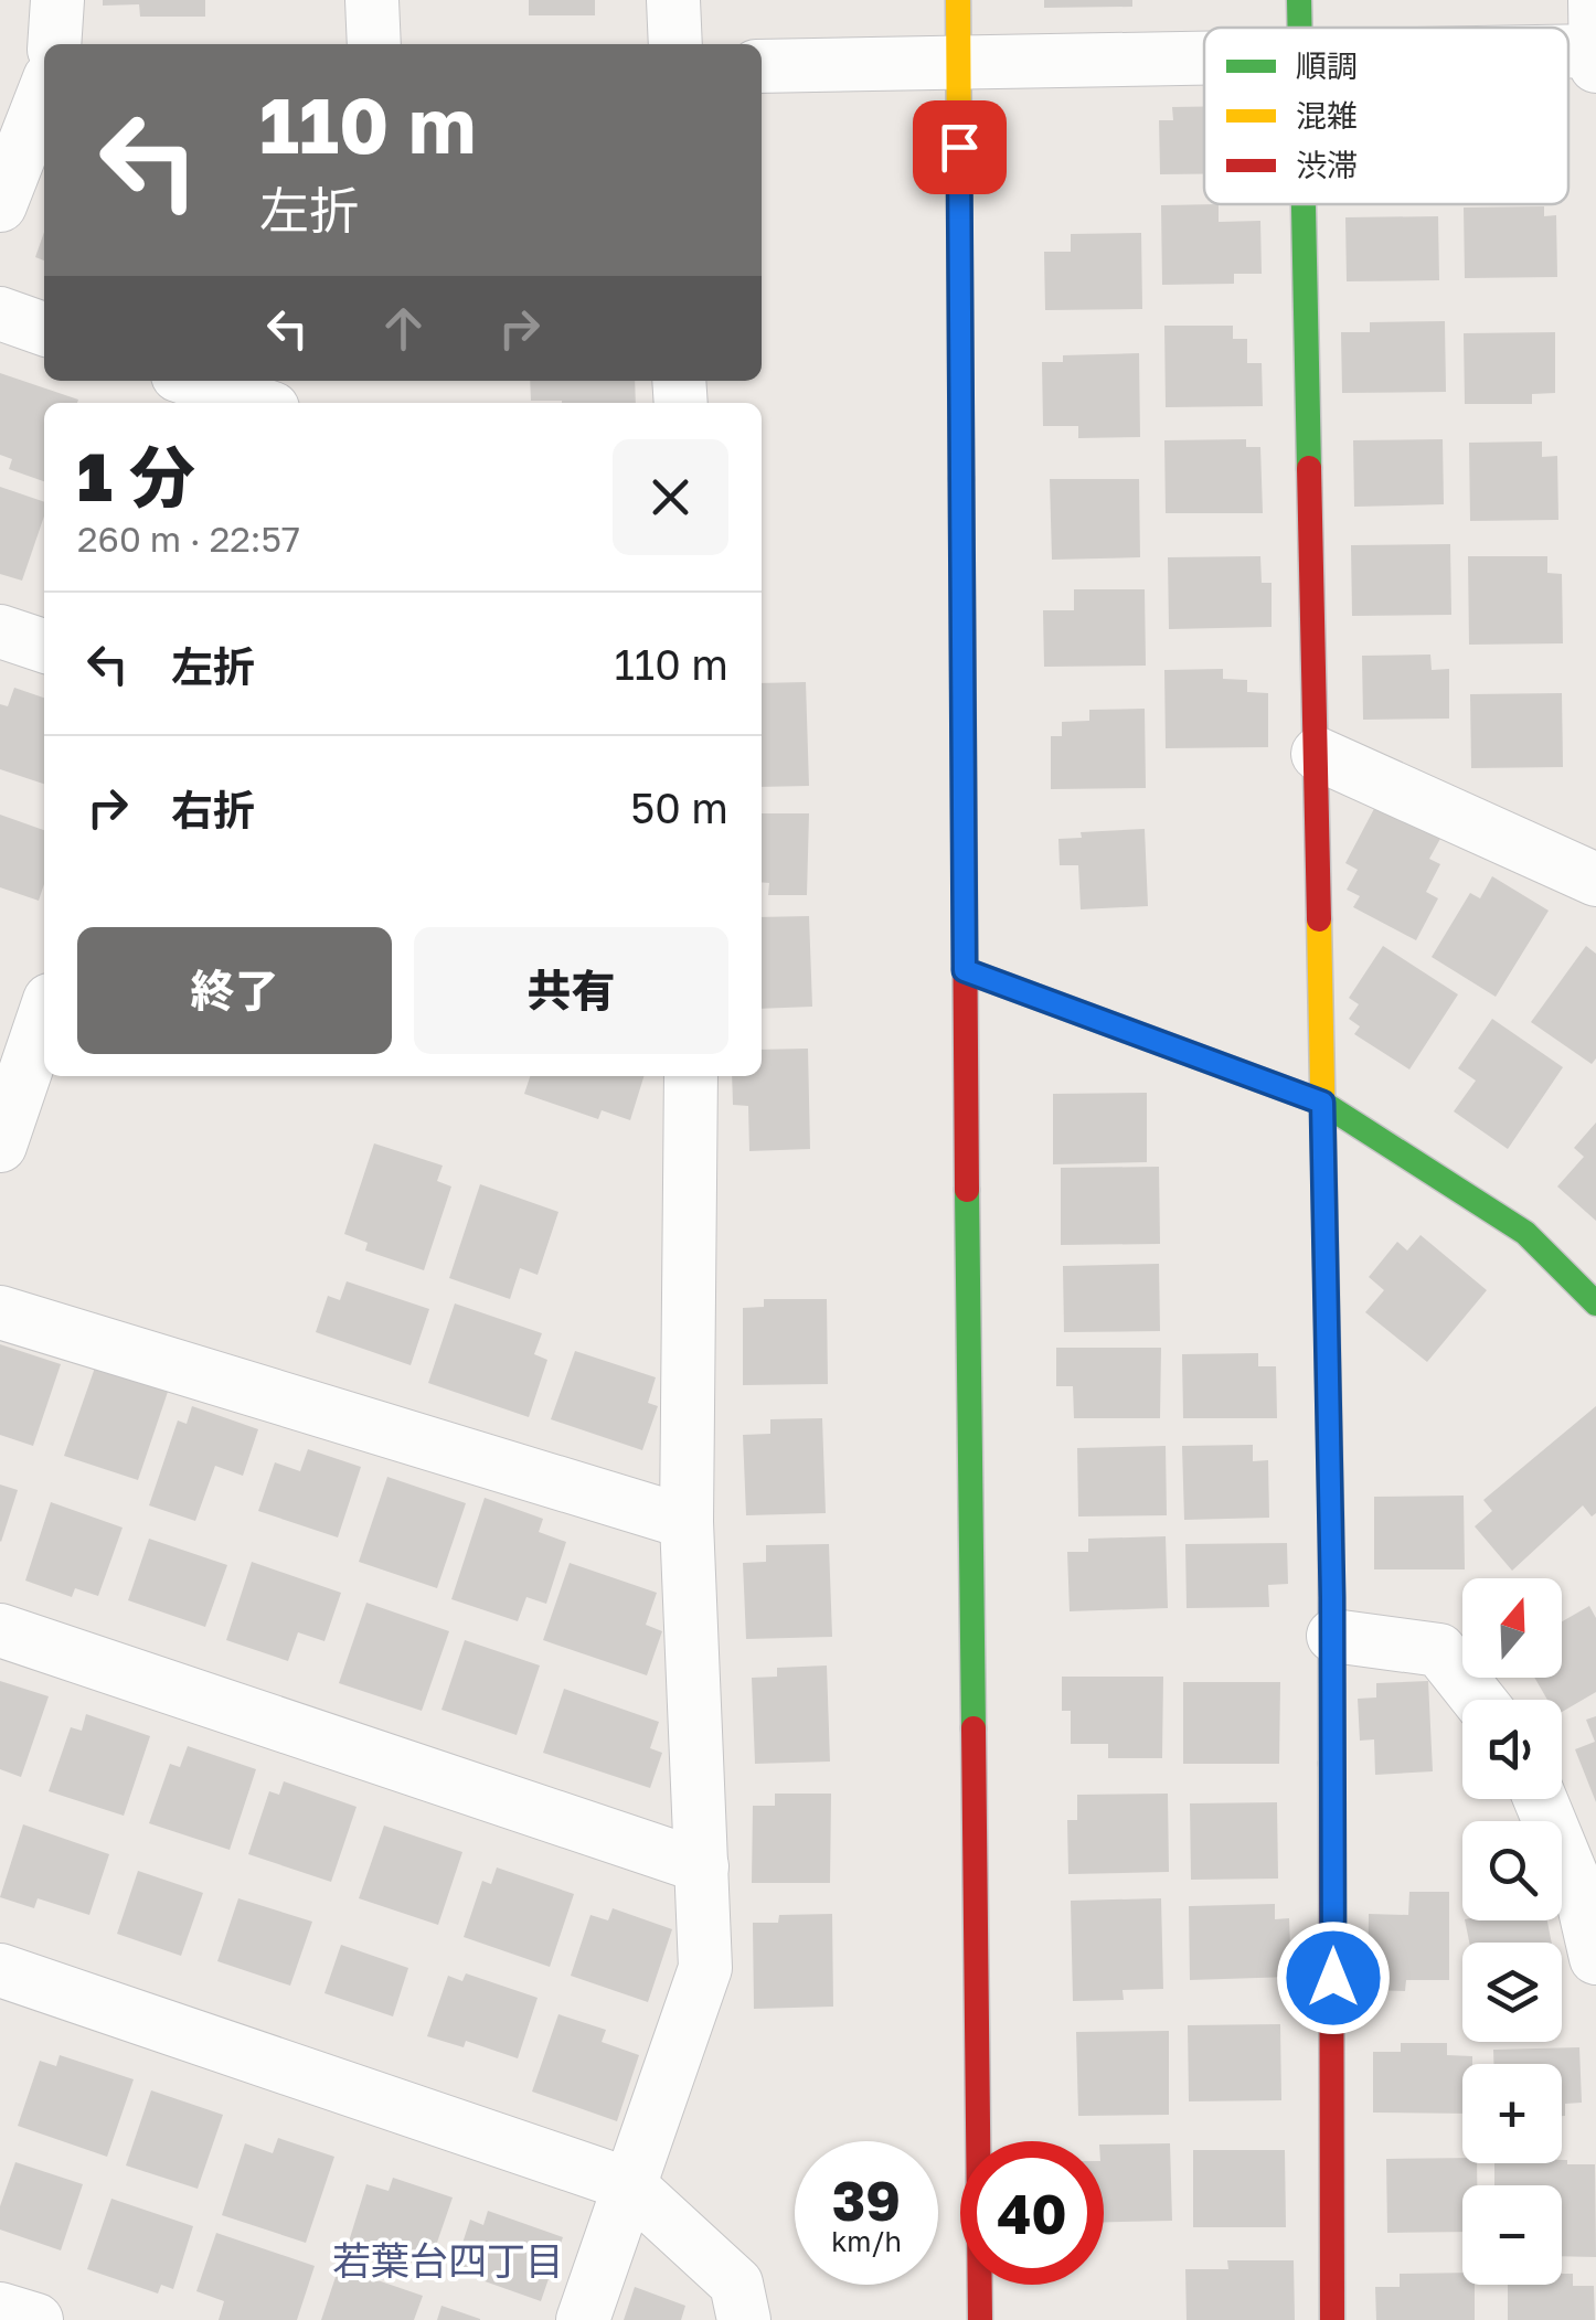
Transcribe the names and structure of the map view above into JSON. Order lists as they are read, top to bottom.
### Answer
{
  "districts": ["若葉台四丁目"],
  "legend": ["順調", "混雑", "渋滞"],
  "north": "top",
  "page": {
    "turn": ["110 m", "左折"],
    "heading": ["1 分", "260 m · 22:57"],
    "list": [
      {
        "name": "左折",
        "value": "110 m"
      },
      {
        "name": "右折",
        "value": "50 m"
      }
    ],
    "buttons": ["終了", "共有"],
    "map_buttons": ["+", "−"],
    "speed": "39 km/h",
    "limit": "40"
  }
}
